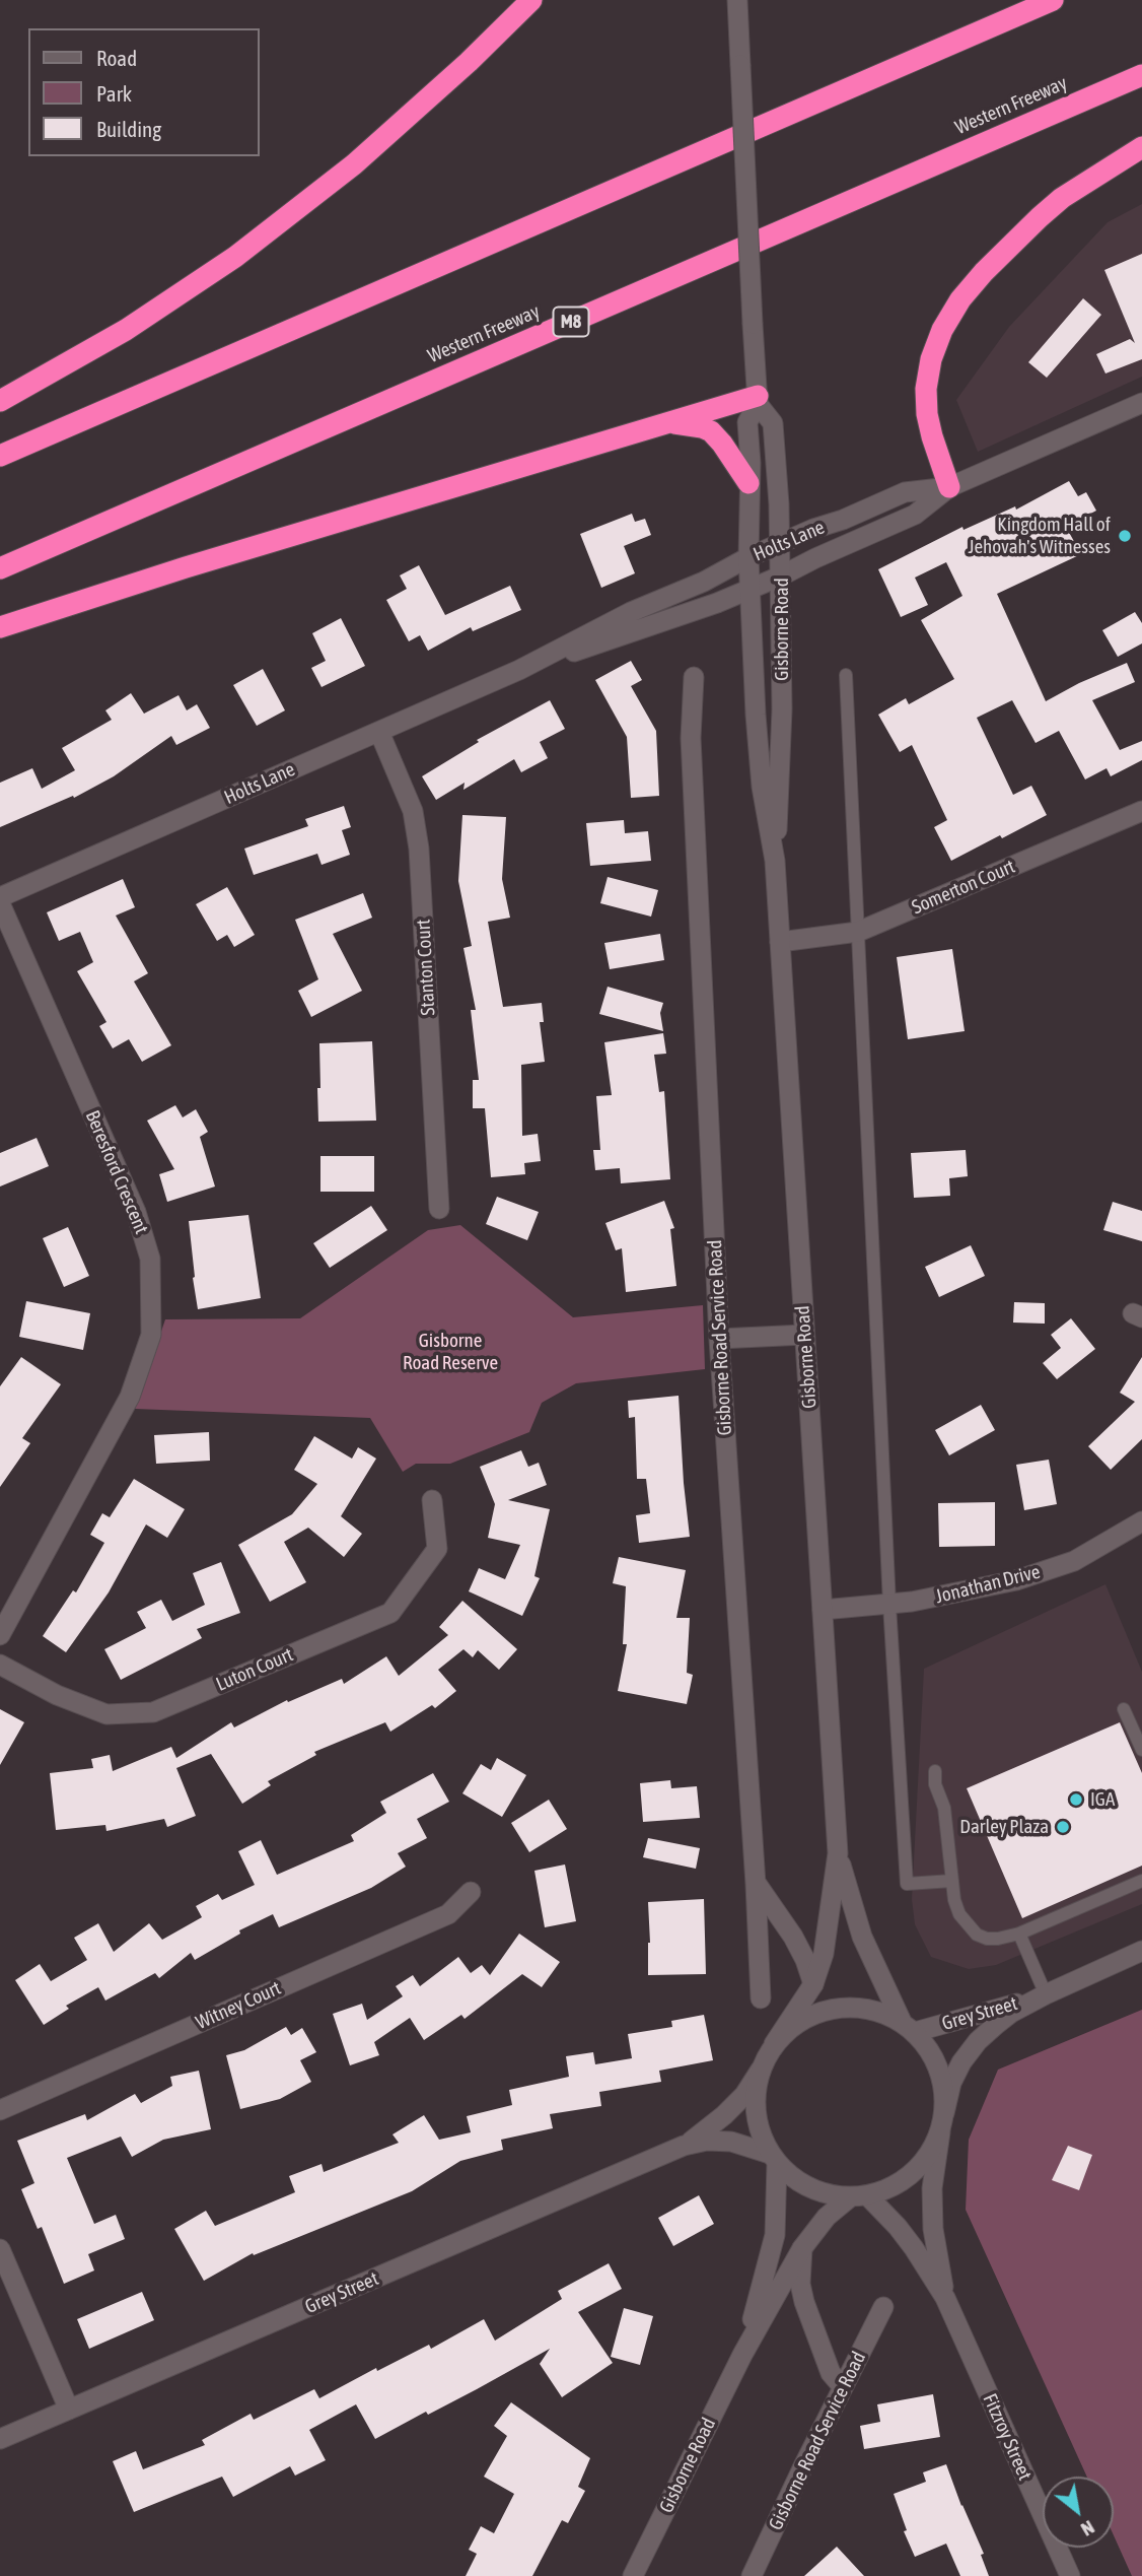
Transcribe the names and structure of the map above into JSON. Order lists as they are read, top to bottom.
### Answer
{
  "streets": {
    "highway": ["Western Freeway", "M8"],
    "street": [
      "Holts Lane",
      "Gisborne Road",
      "Somerton Court",
      "Stanton Court",
      "Beresford Crescent",
      "Gisborne Road Service Road",
      "Jonathan Drive",
      "Luton Court",
      "Witney Court",
      "Grey Street",
      "Fitzroy Street"
    ]
  },
  "crossings": [
    ["Holts Lane", "Gisborne Road"],
    ["Holts Lane", "Stanton Court"],
    ["Gisborne Road", "Somerton Court"],
    ["Gisborne Road", "Jonathan Drive"],
    ["Gisborne Road", "Grey Street"],
    ["Gisborne Road", "Fitzroy Street"],
    ["Grey Street", "Fitzroy Street"]
  ],
  "parks": ["Gisborne Road Reserve"],
  "places": ["Kingdom Hall of Jehovah's Witnesses", "IGA", "Darley Plaza"],
  "legend": ["Road", "Park", "Building"],
  "north": "bottom right"
}
